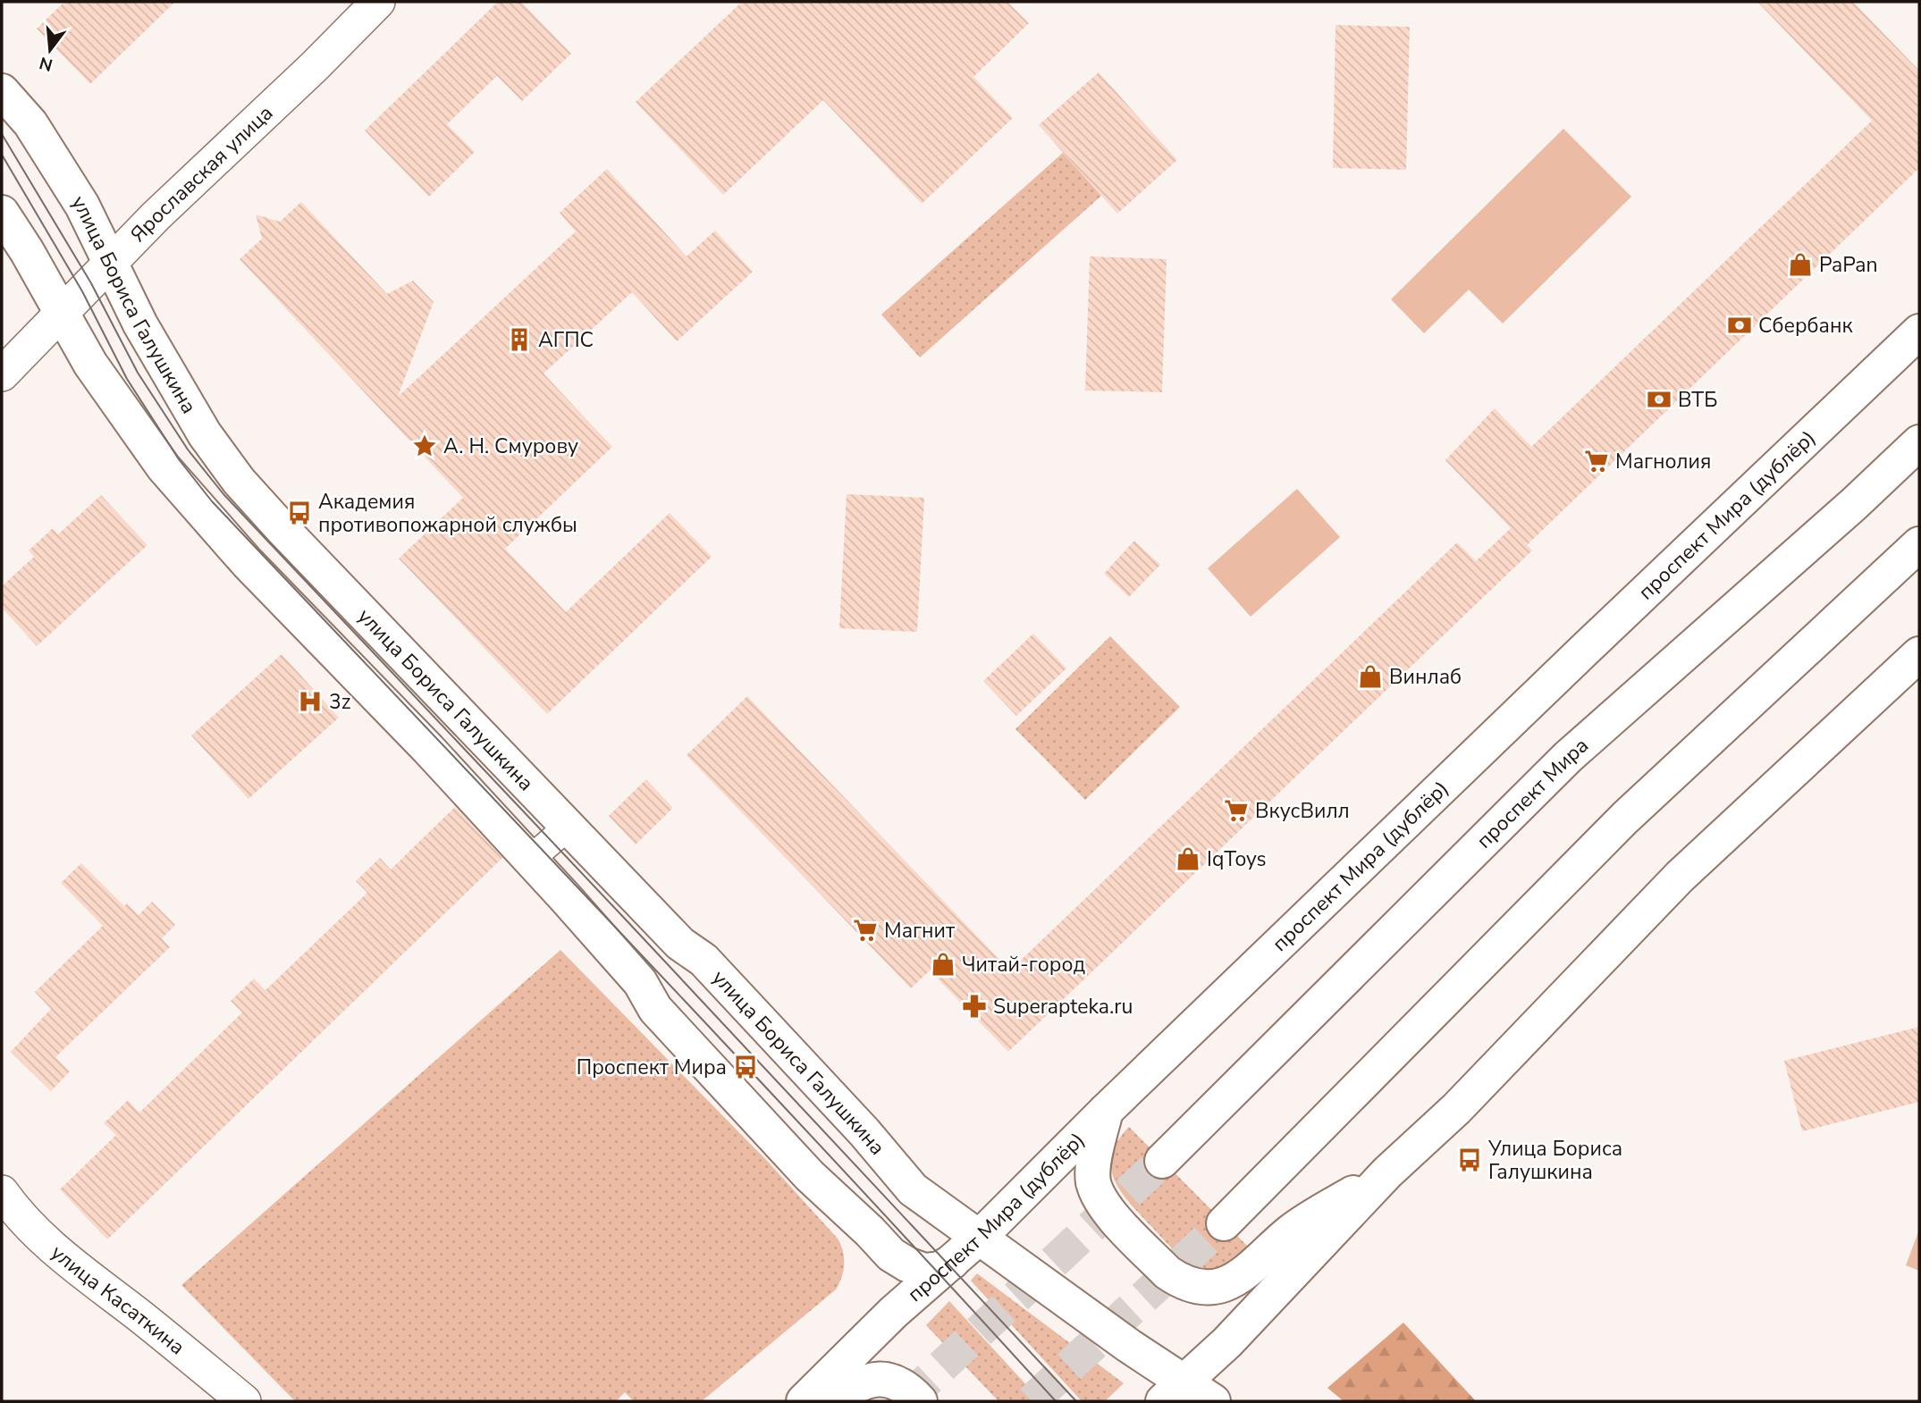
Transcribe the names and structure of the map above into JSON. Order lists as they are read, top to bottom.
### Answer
{
  "streets": {
    "main road": ["улица Бориса Галушкина", "проспект Мира (дублёр)", "проспект Мира"],
    "street": ["Ярославская улица", "улица Касаткина"]
  },
  "crossings": [
    ["Ярославская улица", "улица Бориса Галушкина"],
    ["улица Бориса Галушкина", "проспект Мира (дублёр)"]
  ],
  "places": {
    "shop": [
      "PaPan",
      "Винлаб",
      "IqToys",
      "Читай-город"
    ],
    "bank": ["Сбербанк", "ВТБ"],
    "building": ["АГПС"],
    "place": ["А. Н. Смурову"],
    "supermarket": ["Магнолия", "ВкусВилл", "Магнит"],
    "bus stop": ["Академия противопожарной службы", "Проспект Мира", "Улица Бориса Галушкина"],
    "hospital": ["3z"],
    "pharmacy": ["Superapteka.ru"]
  },
  "north": "bottom"
}
